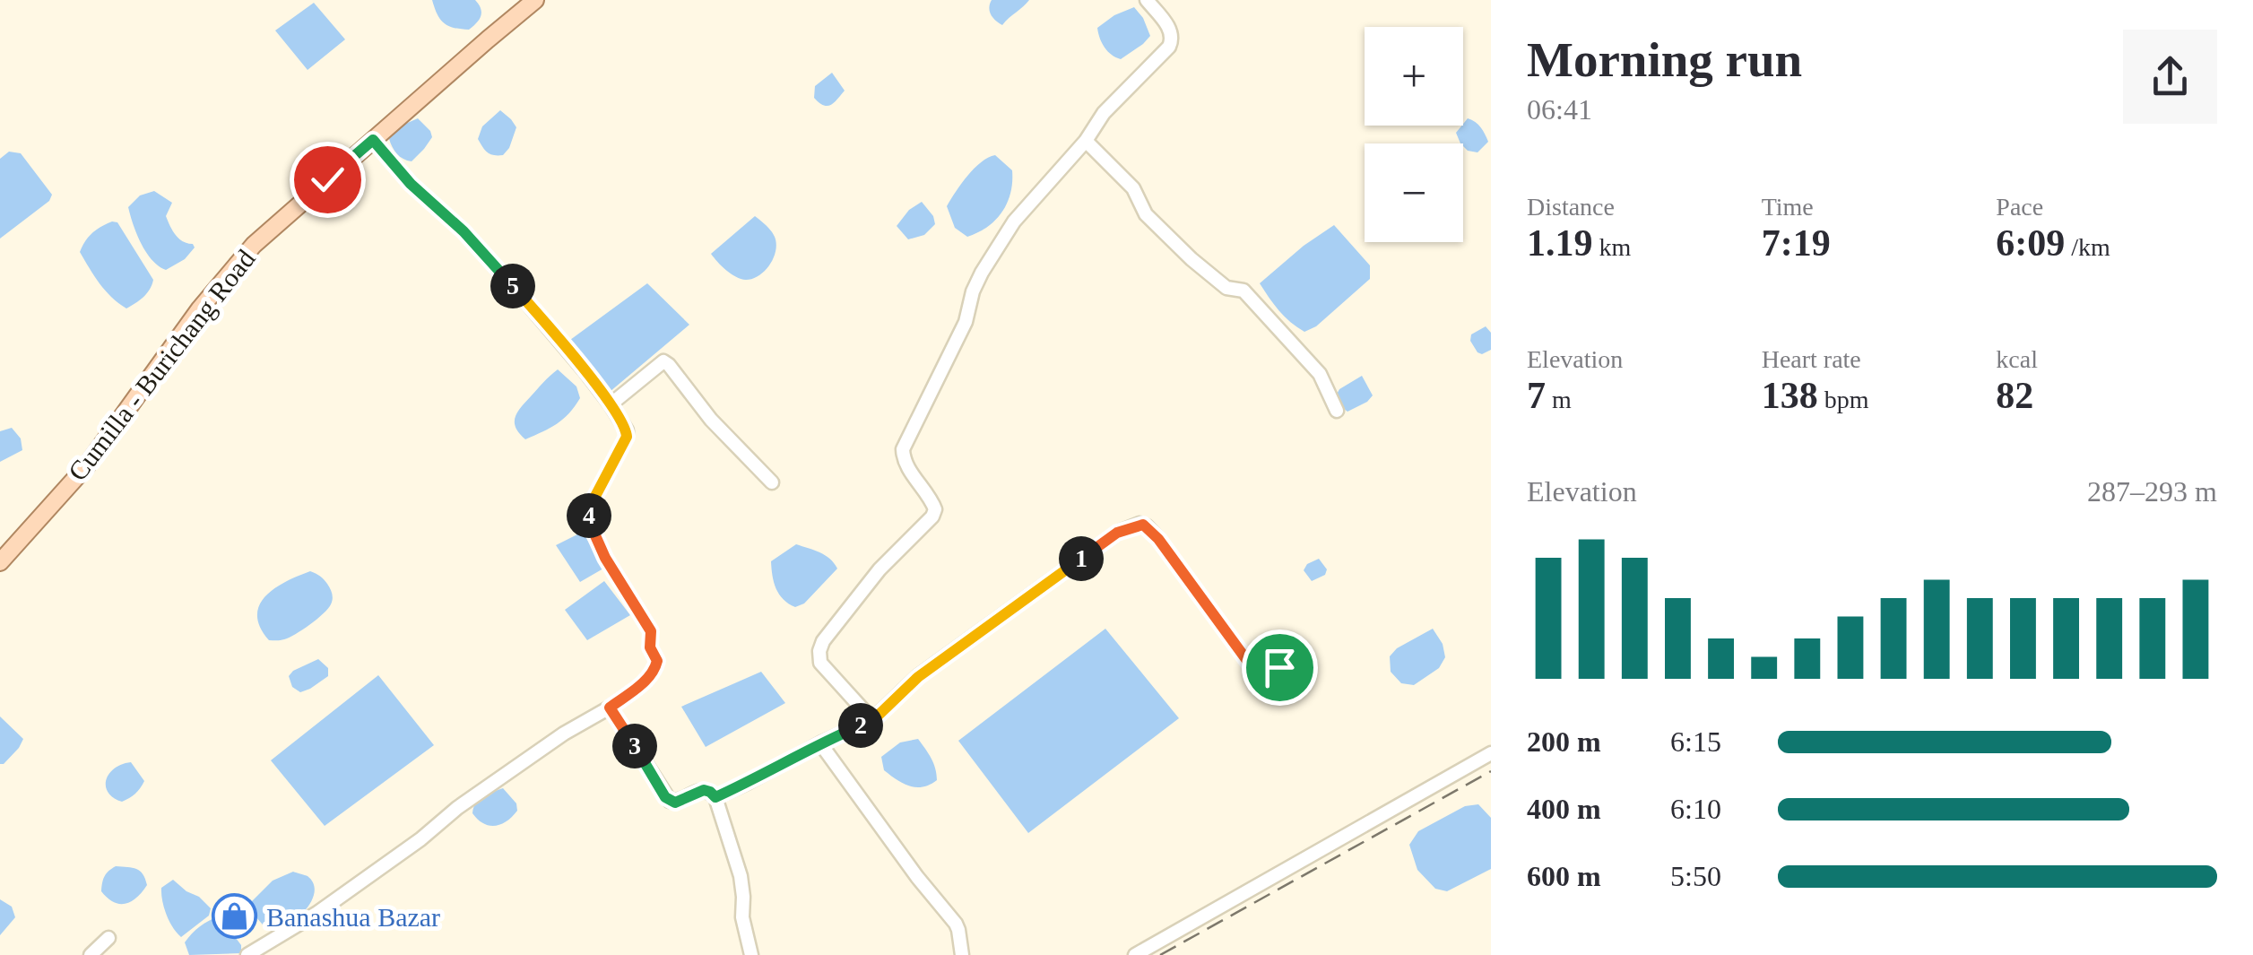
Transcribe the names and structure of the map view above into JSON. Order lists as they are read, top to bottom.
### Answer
{
  "streets": {
    "main road": ["Cumilla - Burichang Road"]
  },
  "places": {
    "shop": ["Banashua Bazar"]
  },
  "page": {
    "heading": ["Morning run", "06:41"],
    "map_buttons": ["+", "−"],
    "stats": [
      ["Distance", "1.19 km"],
      ["Time", "7:19"],
      ["Pace", "6:09 /km"],
      ["Elevation", "7 m"],
      ["Heart rate", "138 bpm"],
      ["kcal", "82"]
    ],
    "pins": [
      "5",
      "4",
      "1",
      "2",
      "3"
    ],
    "chart": ["Elevation", "287–293 m"],
    "list": [
      {
        "name": "200 m",
        "note": "6:15"
      },
      {
        "name": "400 m",
        "note": "6:10"
      },
      {
        "name": "600 m",
        "note": "5:50"
      }
    ]
  }
}
